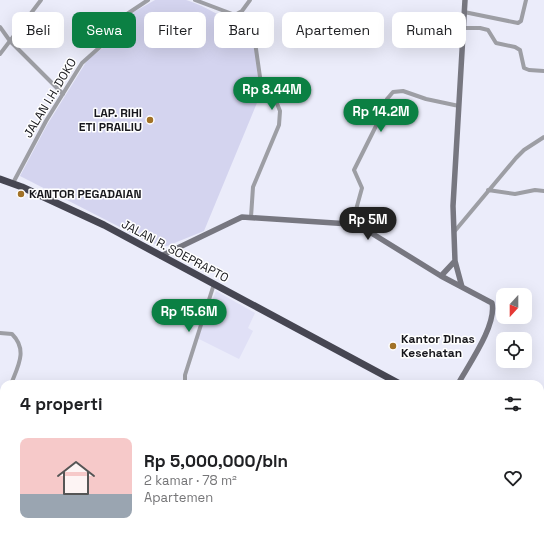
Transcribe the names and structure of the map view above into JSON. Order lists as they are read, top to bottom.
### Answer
{
  "streets": {
    "highway": ["JALAN R. SOEPRAPTO"],
    "street": ["JALAN I.H. DOKO"]
  },
  "crossings": [
    ["JALAN I.H. DOKO", "JALAN R. SOEPRAPTO"]
  ],
  "places": ["LAP. RIHI ETI PRAILIU", "KANTOR PEGADAIAN", "Kantor Dinas Kesehatan"],
  "north": "bottom",
  "page": {
    "chip": [
      "Beli",
      "Sewa",
      "Filter",
      "Baru",
      "Apartemen",
      "Rumah"
    ],
    "price": [
      "Rp 8.44M",
      "Rp 14.2M",
      "Rp 5M",
      "Rp 15.6M"
    ],
    "heading": "4 properti",
    "list": [
      {
        "name": "Rp 5,000,000/bln",
        "note": "2 kamar · 78 m² · Apartemen"
      }
    ]
  }
}
